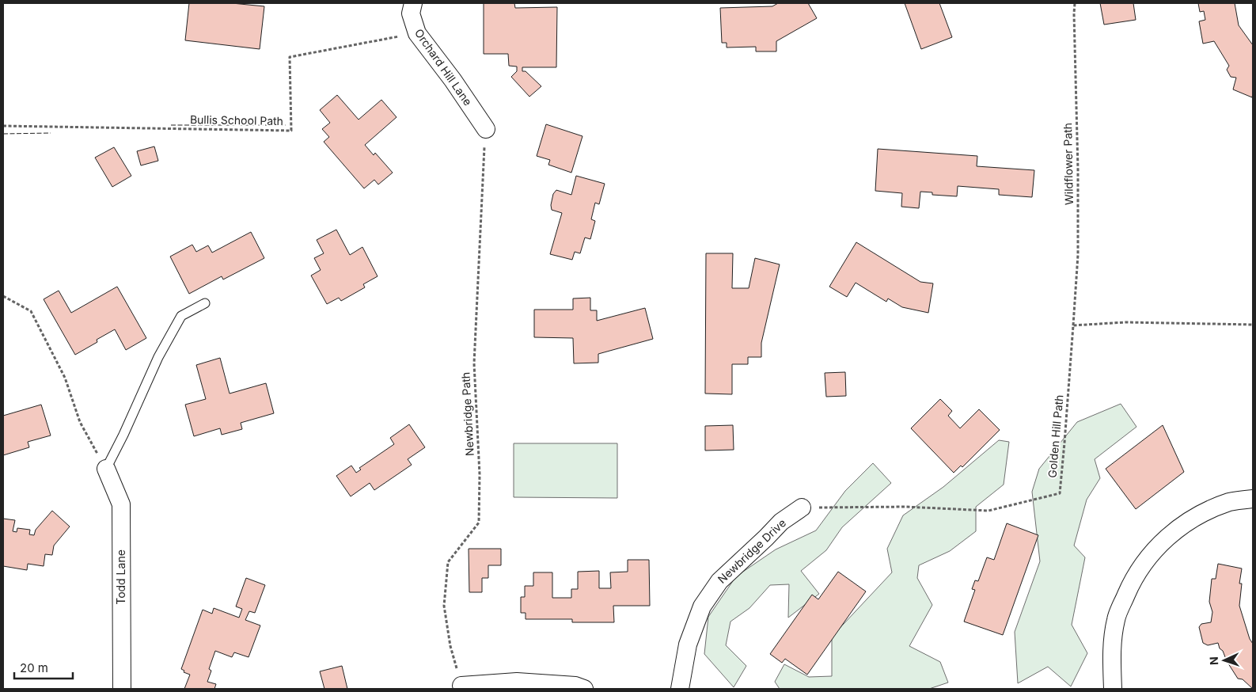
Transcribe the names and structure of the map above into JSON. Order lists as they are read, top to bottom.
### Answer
{
  "streets": {
    "street": ["Orchard Hill Lane", "Newbridge Drive", "Todd Lane"],
    "path": [
      "Bullis School Path",
      "Wildflower Path",
      "Newbridge Path",
      "Golden Hill Path"
    ]
  },
  "crossings": [
    ["Orchard Hill Lane", "Bullis School Path"],
    ["Orchard Hill Lane", "Newbridge Path"],
    ["Wildflower Path", "Golden Hill Path"],
    ["Golden Hill Path", "Newbridge Drive"]
  ],
  "scale_bar": "20 m",
  "north": "left"
}
